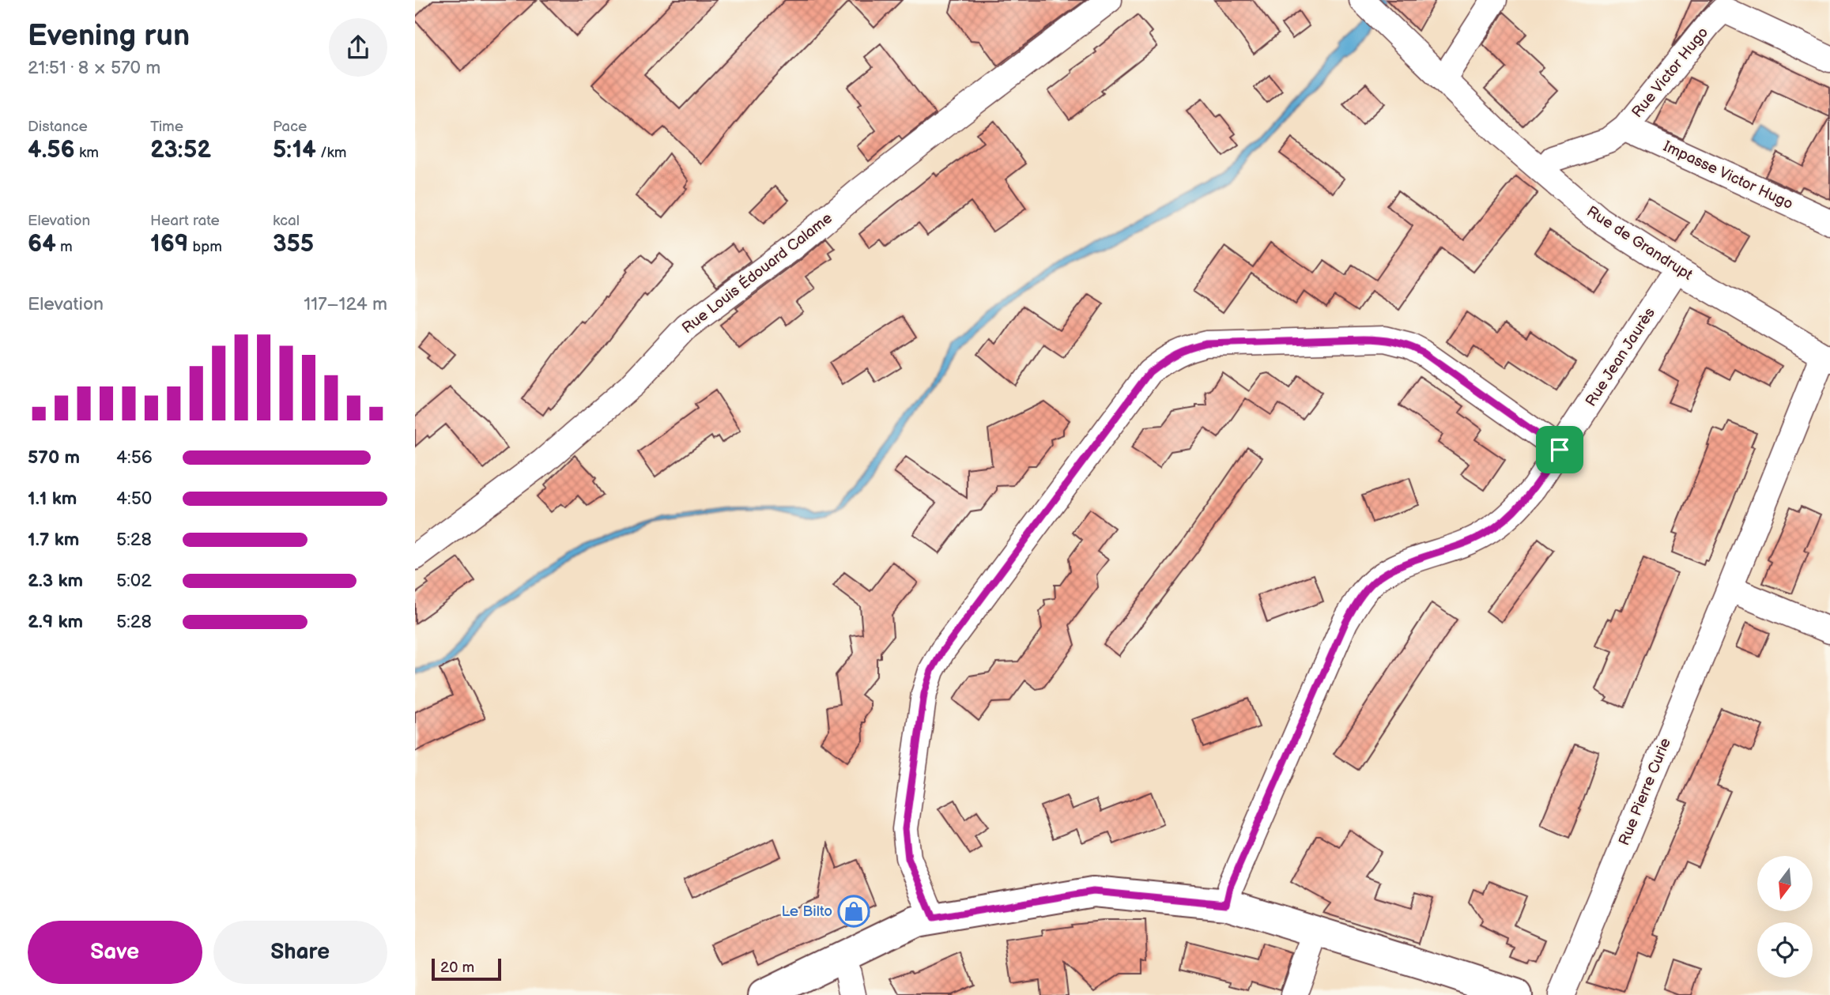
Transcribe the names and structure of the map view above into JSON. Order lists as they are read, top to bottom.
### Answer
{
  "streets": {
    "street": [
      "Rue Victor Hugo",
      "Impasse Victor Hugo",
      "Rue de Grandrupt",
      "Rue Louis Édouard Calame",
      "Rue Jean Jaurès",
      "Rue Pierre Curie"
    ]
  },
  "crossings": [
    ["Rue Victor Hugo", "Impasse Victor Hugo"],
    ["Rue Victor Hugo", "Rue de Grandrupt"],
    ["Rue de Grandrupt", "Rue Jean Jaurès"],
    ["Rue de Grandrupt", "Rue Pierre Curie"]
  ],
  "places": {
    "shop": ["Le Bilto"]
  },
  "scale_bar": "20 m",
  "north": "bottom",
  "page": {
    "heading": ["Evening run", "21:51 · 8 × 570 m"],
    "stats": [
      ["Distance", "4.56 km"],
      ["Time", "23:52"],
      ["Pace", "5:14 /km"],
      ["Elevation", "64 m"],
      ["Heart rate", "169 bpm"],
      ["kcal", "355"]
    ],
    "chart": ["Elevation", "117–124 m"],
    "list": [
      {
        "name": "570 m",
        "note": "4:56"
      },
      {
        "name": "1.1 km",
        "note": "4:50"
      },
      {
        "name": "1.7 km",
        "note": "5:28"
      },
      {
        "name": "2.3 km",
        "note": "5:02"
      },
      {
        "name": "2.9 km",
        "note": "5:28"
      }
    ],
    "buttons": ["Save", "Share"],
    "scale": "20 m"
  }
}
